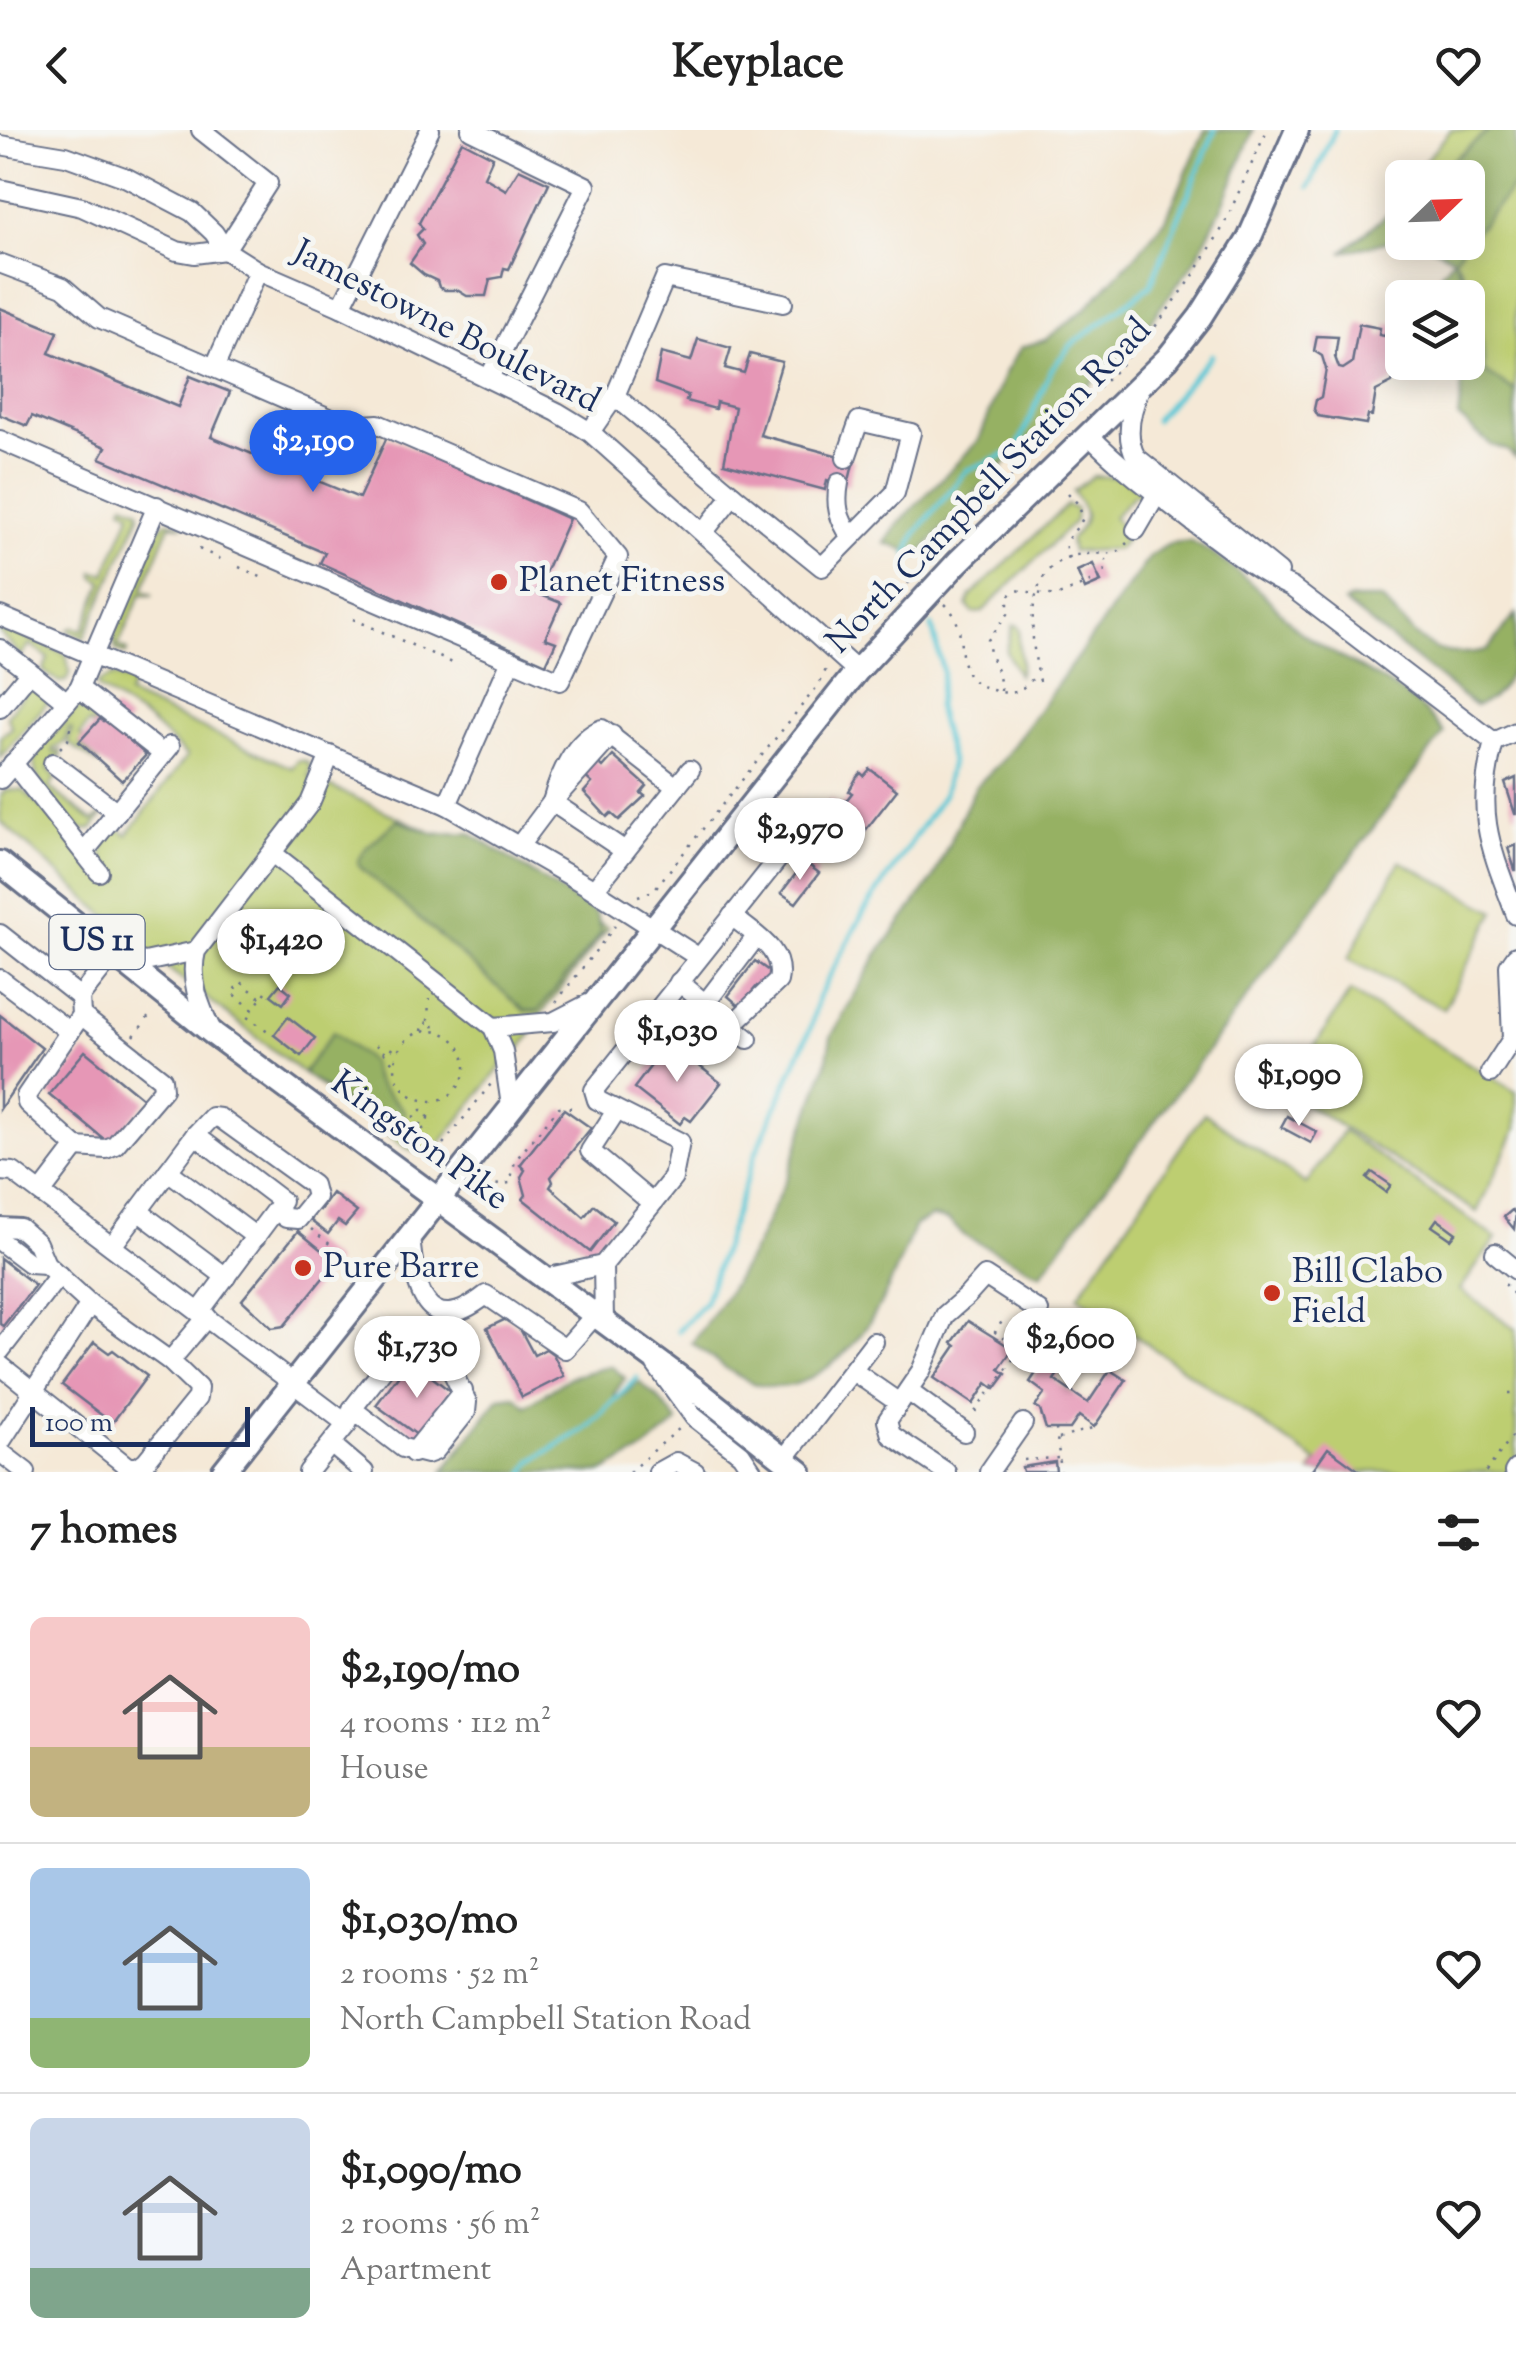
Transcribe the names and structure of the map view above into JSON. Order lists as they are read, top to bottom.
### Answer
{
  "streets": {
    "main road": ["North Campbell Station Road", "US 11", "Kingston Pike"],
    "street": ["Jamestowne Boulevard"]
  },
  "crossings": [
    ["Jamestowne Boulevard", "North Campbell Station Road"],
    ["North Campbell Station Road", "Kingston Pike"]
  ],
  "places": ["Planet Fitness", "Pure Barre", "Bill Clabo Field"],
  "scale_bar": "100 m",
  "north": "top right",
  "page": {
    "header": "Keyplace",
    "price": [
      "$2,190",
      "$2,970",
      "$1,420",
      "$1,030",
      "$1,090",
      "$2,600",
      "$1,730"
    ],
    "scale": "100 m",
    "heading": "7 homes",
    "list": [
      {
        "name": "$2,190/mo",
        "note": "4 rooms · 112 m² · House"
      },
      {
        "name": "$1,030/mo",
        "note": "2 rooms · 52 m² · North Campbell Station Road"
      },
      {
        "name": "$1,090/mo",
        "note": "2 rooms · 56 m² · Apartment"
      }
    ]
  }
}
